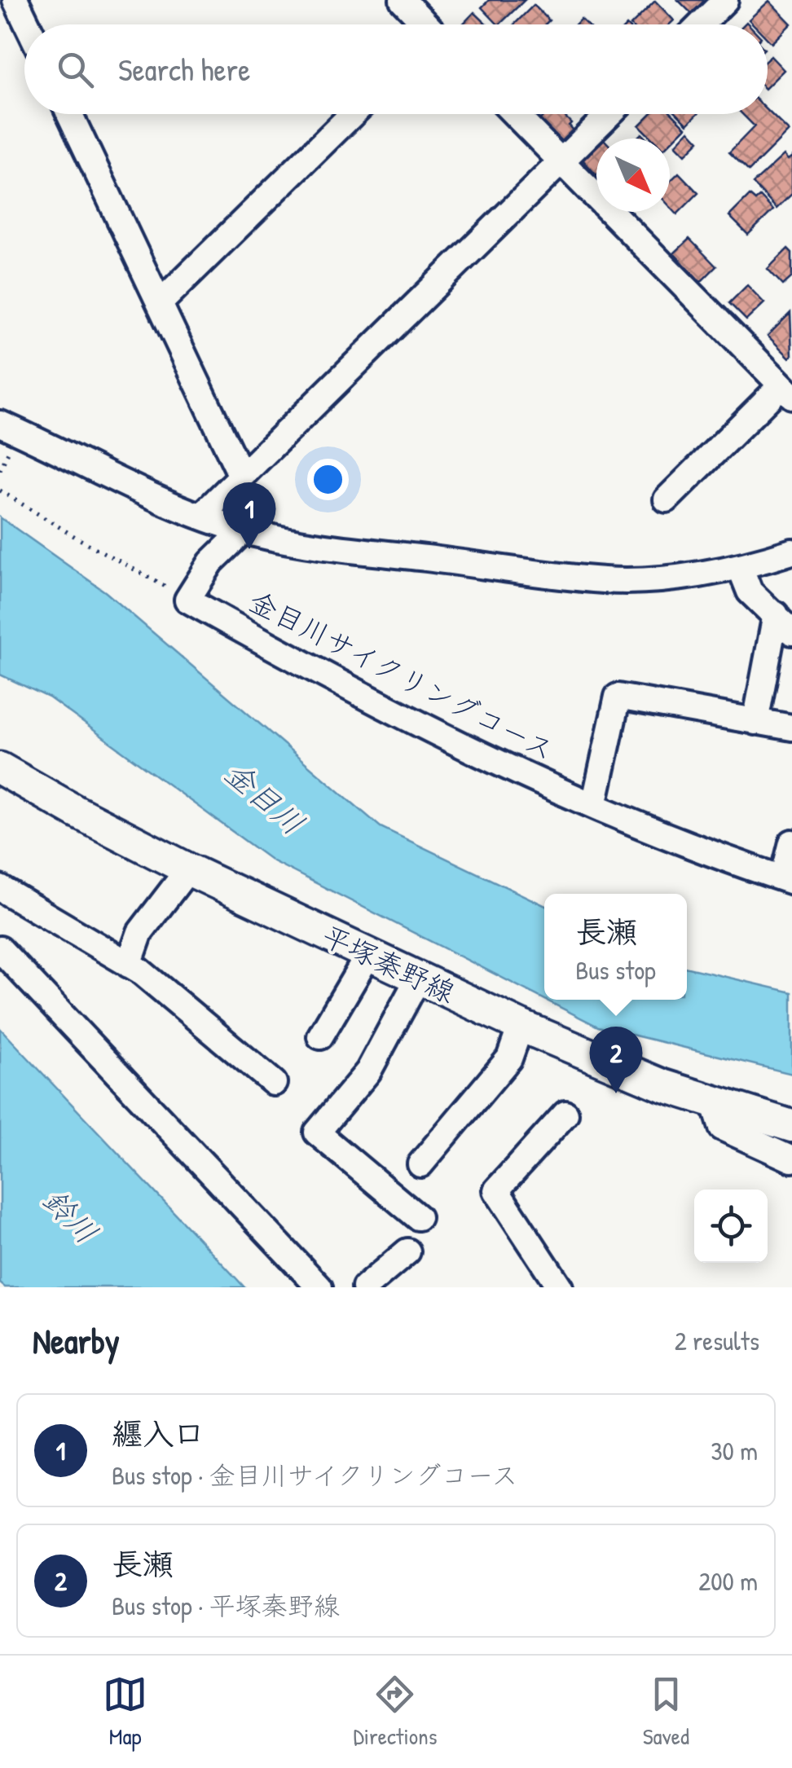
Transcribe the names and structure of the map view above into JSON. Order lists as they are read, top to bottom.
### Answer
{
  "streets": {
    "main road": ["平塚秦野線"],
    "street": ["金目川サイクリングコース"]
  },
  "water": ["金目川", "鈴川"],
  "north": "bottom right",
  "page": {
    "search": "Search here",
    "pins": ["1", "2"],
    "popup": ["長瀬", "Bus stop"],
    "heading": ["Nearby", "2 results"],
    "list": [
      {
        "mark": "1",
        "name": "纒入口",
        "note": "Bus stop · 金目川サイクリングコース",
        "value": "30 m"
      },
      {
        "mark": "2",
        "name": "長瀬",
        "note": "Bus stop · 平塚秦野線",
        "value": "200 m"
      }
    ],
    "nav": ["Map", "Directions", "Saved"]
  }
}
